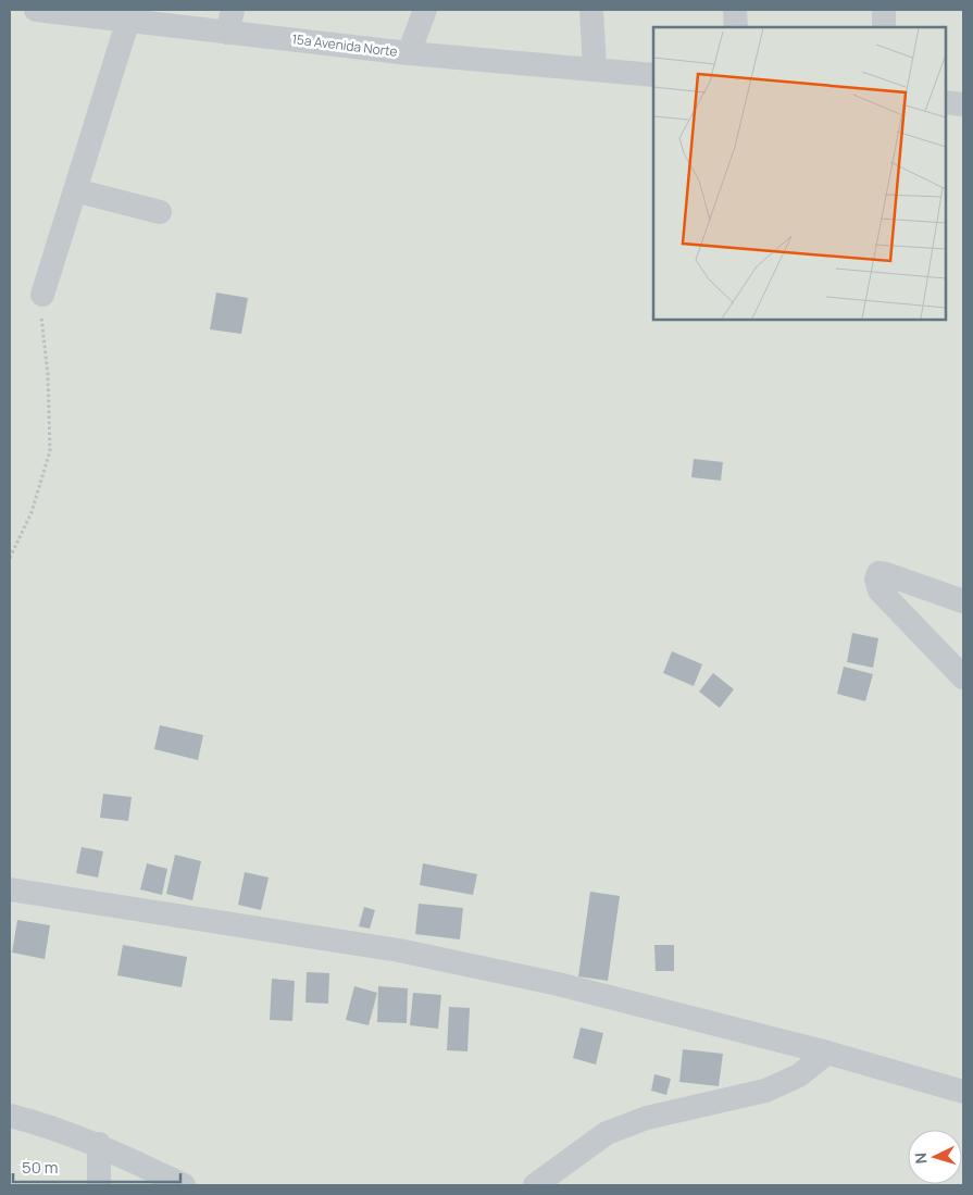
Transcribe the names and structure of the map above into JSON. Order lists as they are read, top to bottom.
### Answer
{
  "streets": {
    "street": ["15a Avenida Norte"]
  },
  "scale_bar": "50 m",
  "north": "left"
}
